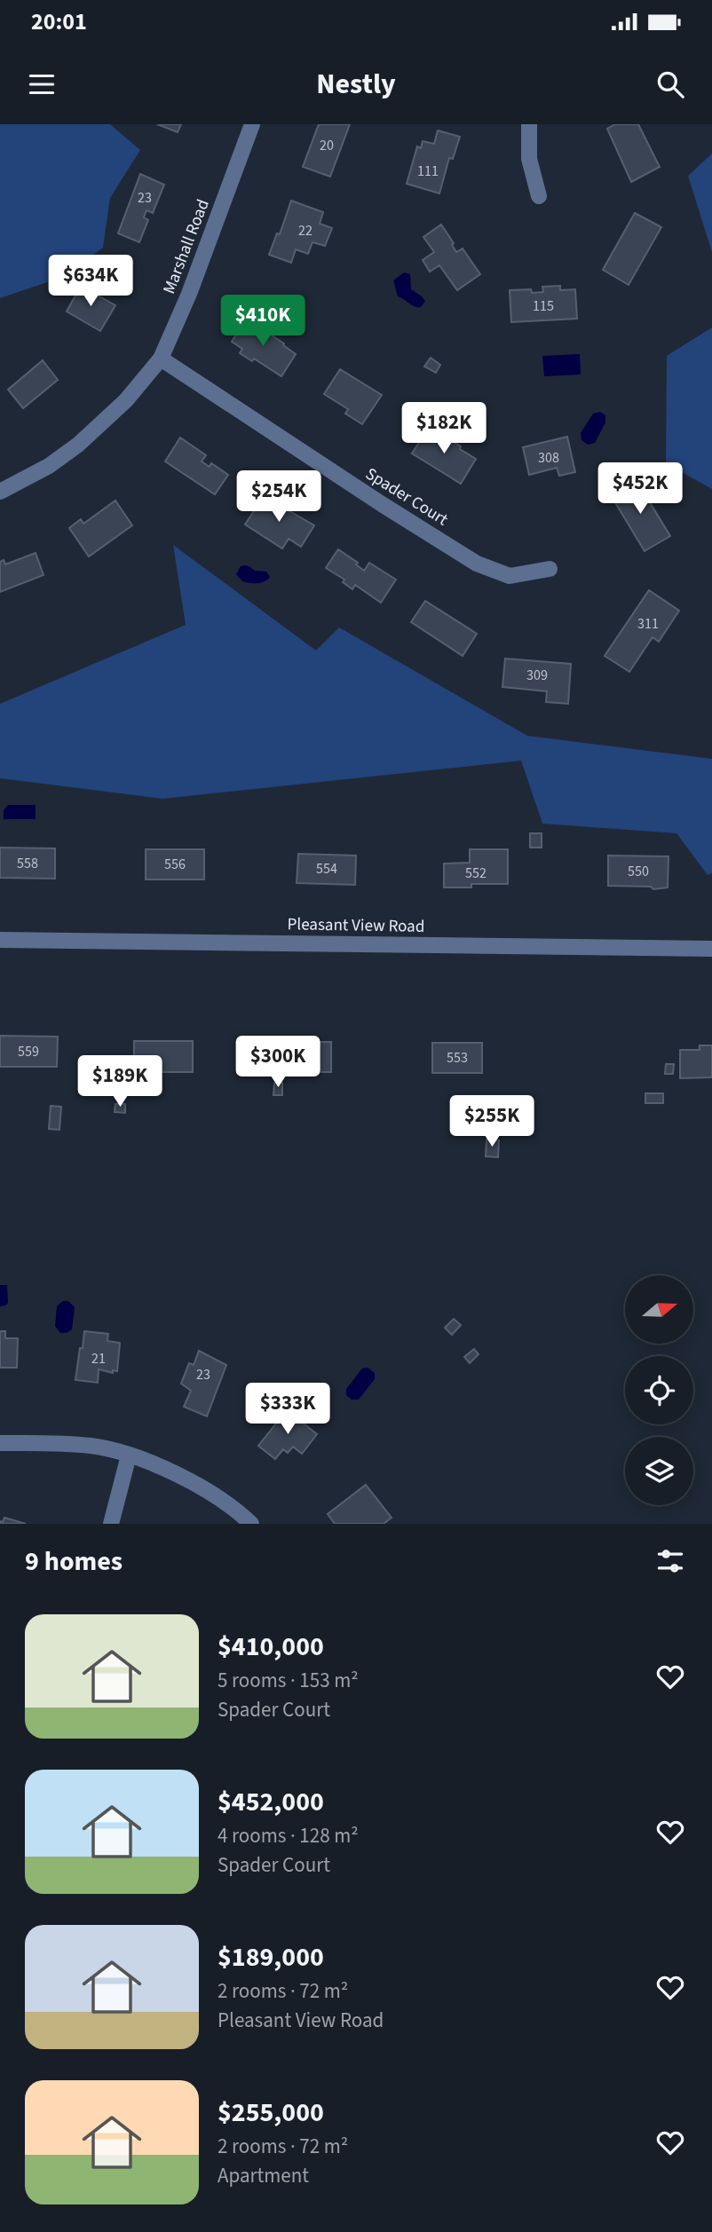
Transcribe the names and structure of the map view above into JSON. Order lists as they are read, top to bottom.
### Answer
{
  "streets": {
    "street": ["Marshall Road", "Spader Court", "Pleasant View Road"]
  },
  "crossings": [
    ["Marshall Road", "Spader Court"]
  ],
  "house_numbers": [
    "20",
    "111",
    "23",
    "22",
    "115",
    "308",
    "311",
    "309",
    "558",
    "556",
    "554",
    "550",
    "552",
    "559",
    "553",
    "21",
    "23"
  ],
  "north": "right",
  "page": {
    "status": "20:01",
    "header": "Nestly",
    "price": [
      "$634K",
      "$410K",
      "$182K",
      "$452K",
      "$254K",
      "$300K",
      "$189K",
      "$255K",
      "$333K"
    ],
    "heading": "9 homes",
    "list": [
      {
        "name": "$410,000",
        "note": "5 rooms · 153 m² · Spader Court"
      },
      {
        "name": "$452,000",
        "note": "4 rooms · 128 m² · Spader Court"
      },
      {
        "name": "$189,000",
        "note": "2 rooms · 72 m² · Pleasant View Road"
      },
      {
        "name": "$255,000",
        "note": "2 rooms · 72 m² · Apartment"
      }
    ]
  }
}
